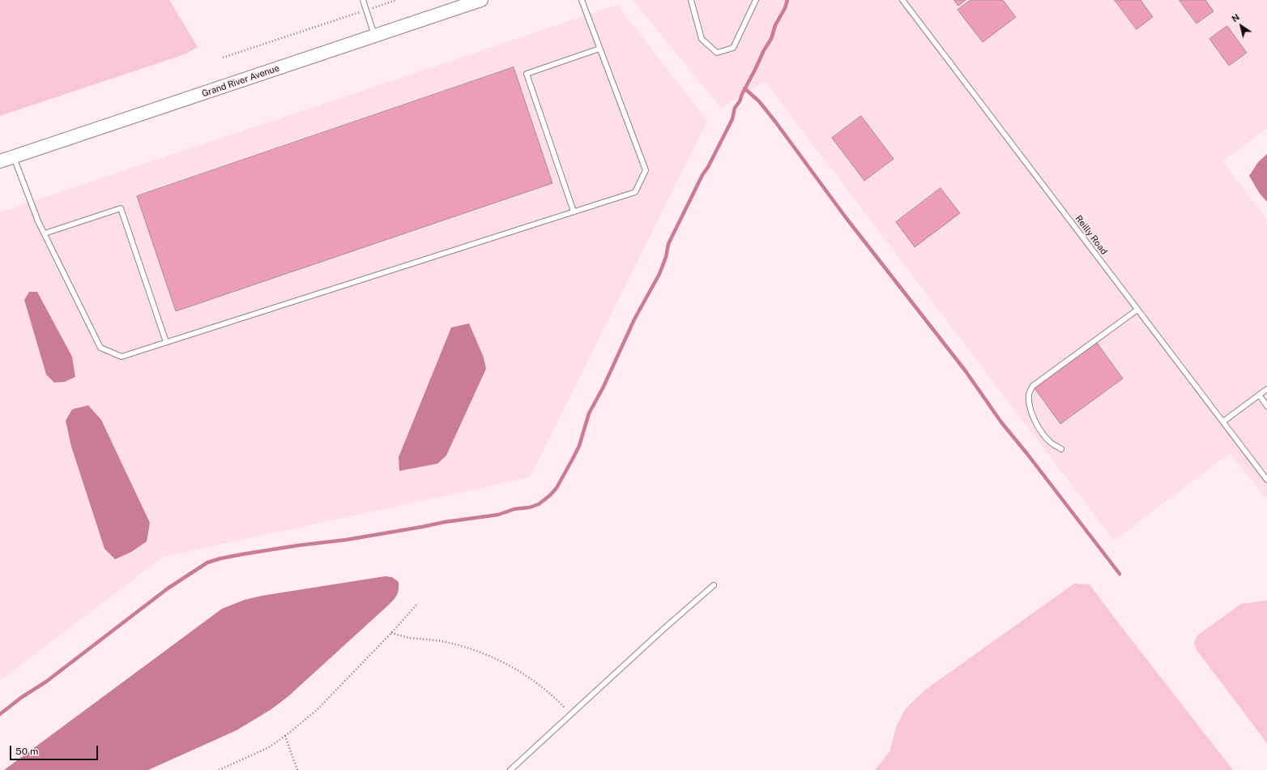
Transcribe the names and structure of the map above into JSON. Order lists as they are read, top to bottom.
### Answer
{
  "streets": {
    "main road": ["Grand River Avenue"],
    "lane": ["Reilly Road"]
  },
  "scale_bar": "50 m",
  "north": "top left"
}
